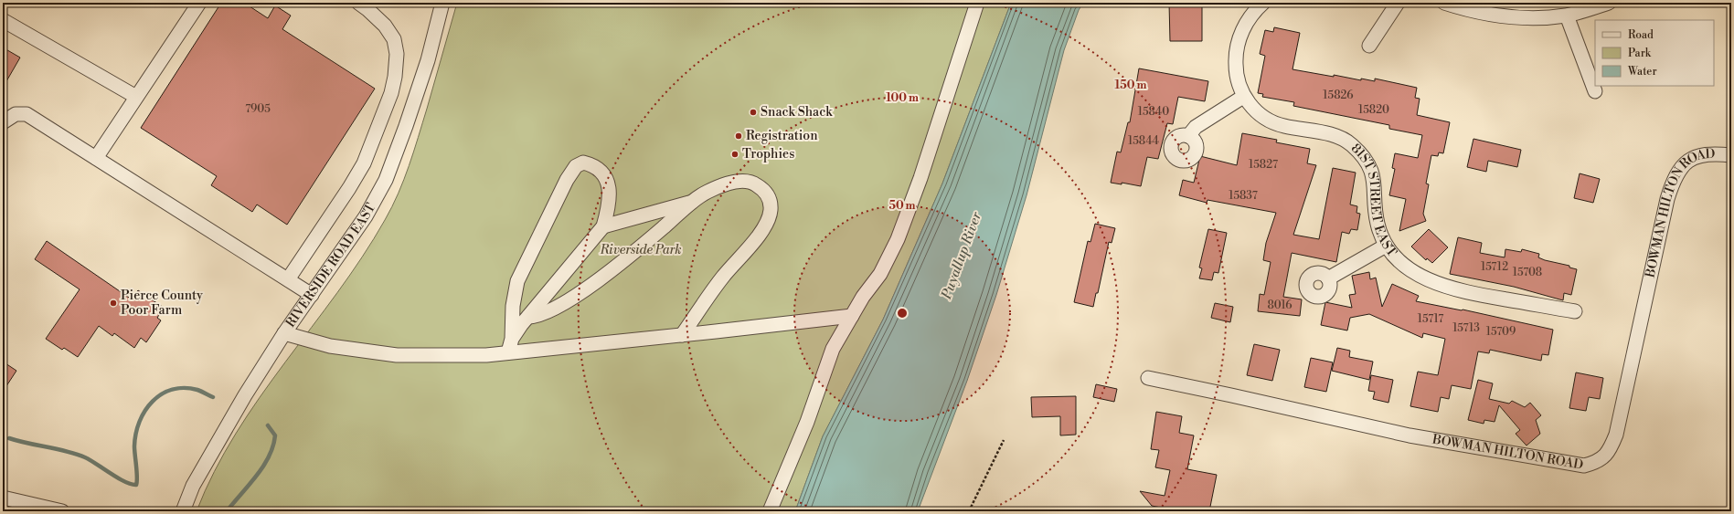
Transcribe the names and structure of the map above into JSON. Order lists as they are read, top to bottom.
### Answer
{
  "streets": {
    "street": ["81ST STREET EAST", "BOWMAN HILTON ROAD", "RIVERSIDE ROAD EAST"]
  },
  "water": ["Puyallup River"],
  "parks": ["Riverside Park"],
  "places": [
    "Snack Shack",
    "Registration",
    "Trophies",
    "Pierce County Poor Farm"
  ],
  "house_numbers": [
    "15826",
    "7905",
    "15820",
    "15840",
    "15844",
    "15827",
    "15837",
    "15712",
    "15708",
    "8016",
    "15717",
    "15713",
    "15709"
  ],
  "legend": ["Road", "Park", "Water"],
  "rings": ["150 m", "100 m", "50 m"]
}
